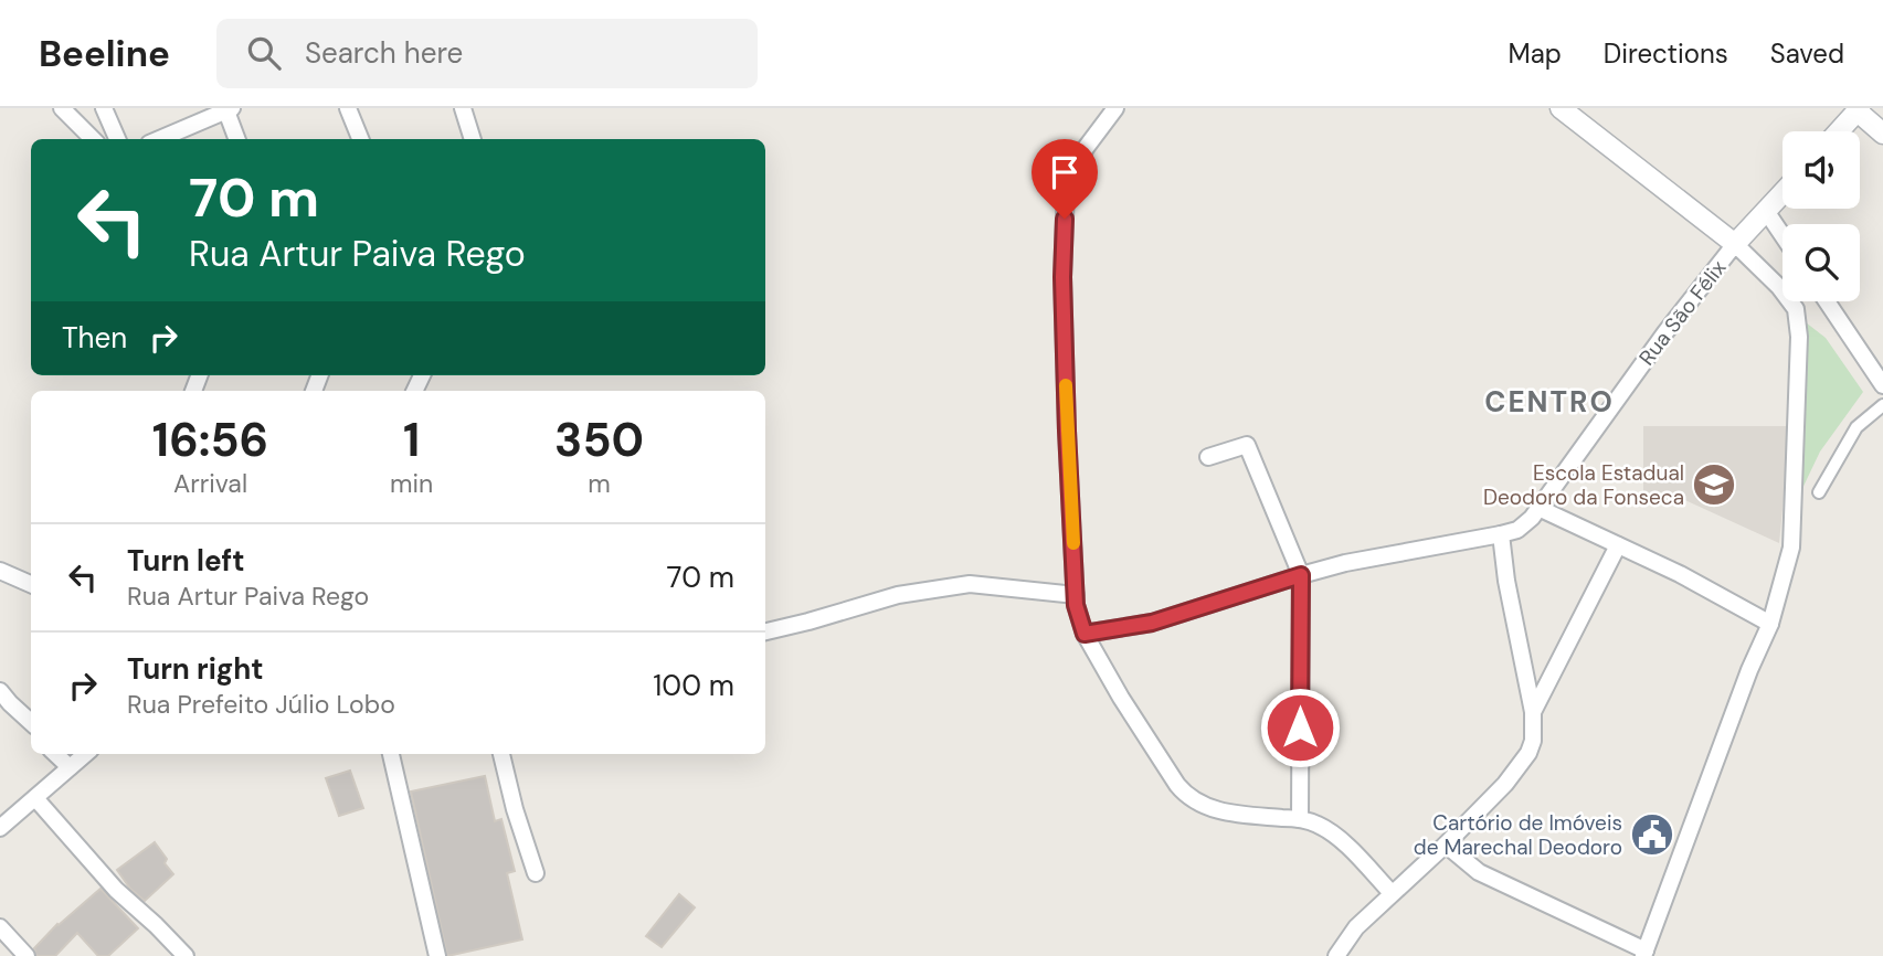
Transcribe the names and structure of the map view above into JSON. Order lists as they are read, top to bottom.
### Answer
{
  "streets": {
    "street": ["Rua São Félix"]
  },
  "districts": ["CENTRO"],
  "places": {
    "school or university": ["Escola Estadual Deodoro da Fonseca"],
    "public building": ["Cartório de Imóveis de Marechal Deodoro"]
  },
  "page": {
    "header": "Beeline",
    "search": "Search here",
    "nav": ["Map", "Directions", "Saved"],
    "turn": ["70 m", "Rua Artur Paiva Rego"],
    "then": "Then",
    "eta": [
      "16:56",
      "Arrival",
      "1",
      "min",
      "350",
      "m"
    ],
    "list": [
      {
        "name": "Turn left",
        "note": "Rua Artur Paiva Rego",
        "value": "70 m"
      },
      {
        "name": "Turn right",
        "note": "Rua Prefeito Júlio Lobo",
        "value": "100 m"
      }
    ]
  }
}
